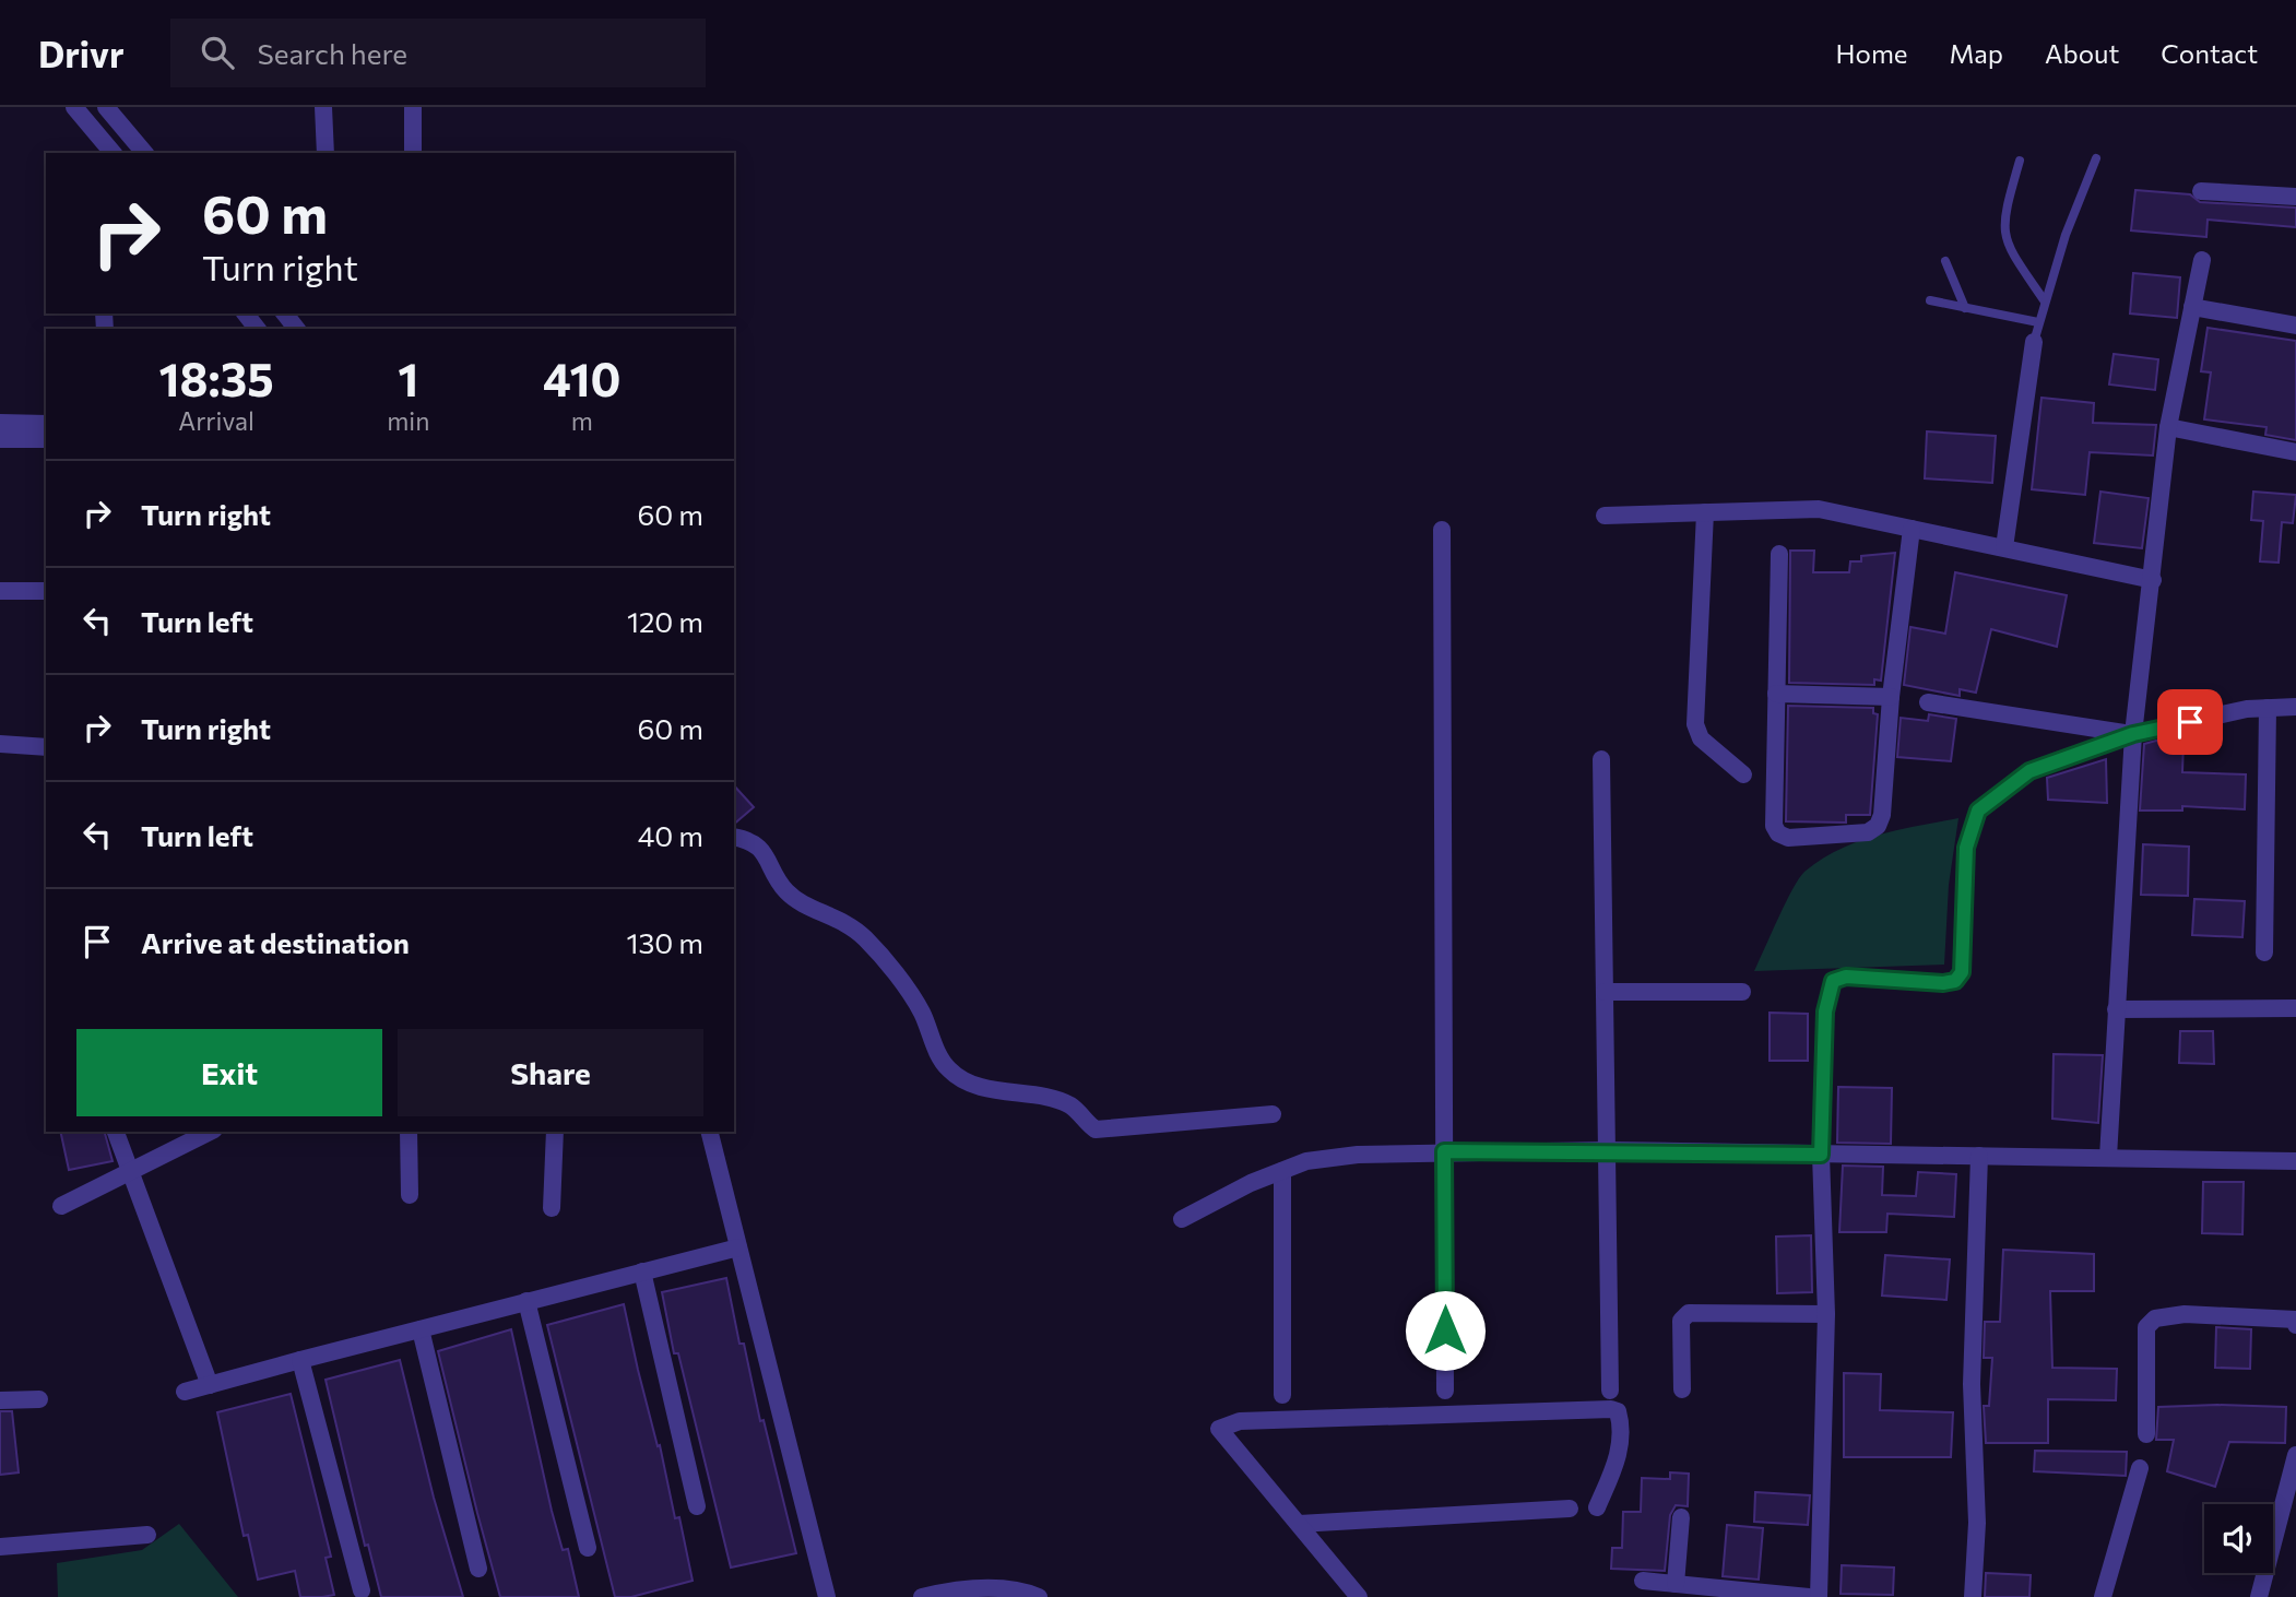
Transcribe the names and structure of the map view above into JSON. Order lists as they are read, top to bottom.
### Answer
{
  "page": {
    "header": "Drivr",
    "search": "Search here",
    "nav": [
      "Home",
      "Map",
      "About",
      "Contact"
    ],
    "turn": ["60 m", "Turn right"],
    "eta": [
      "18:35",
      "Arrival",
      "1",
      "min",
      "410",
      "m"
    ],
    "list": [
      {
        "name": "Turn right",
        "value": "60 m"
      },
      {
        "name": "Turn left",
        "value": "120 m"
      },
      {
        "name": "Turn right",
        "value": "60 m"
      },
      {
        "name": "Turn left",
        "value": "40 m"
      },
      {
        "name": "Arrive at destination",
        "value": "130 m"
      }
    ],
    "buttons": ["Exit", "Share"]
  }
}
